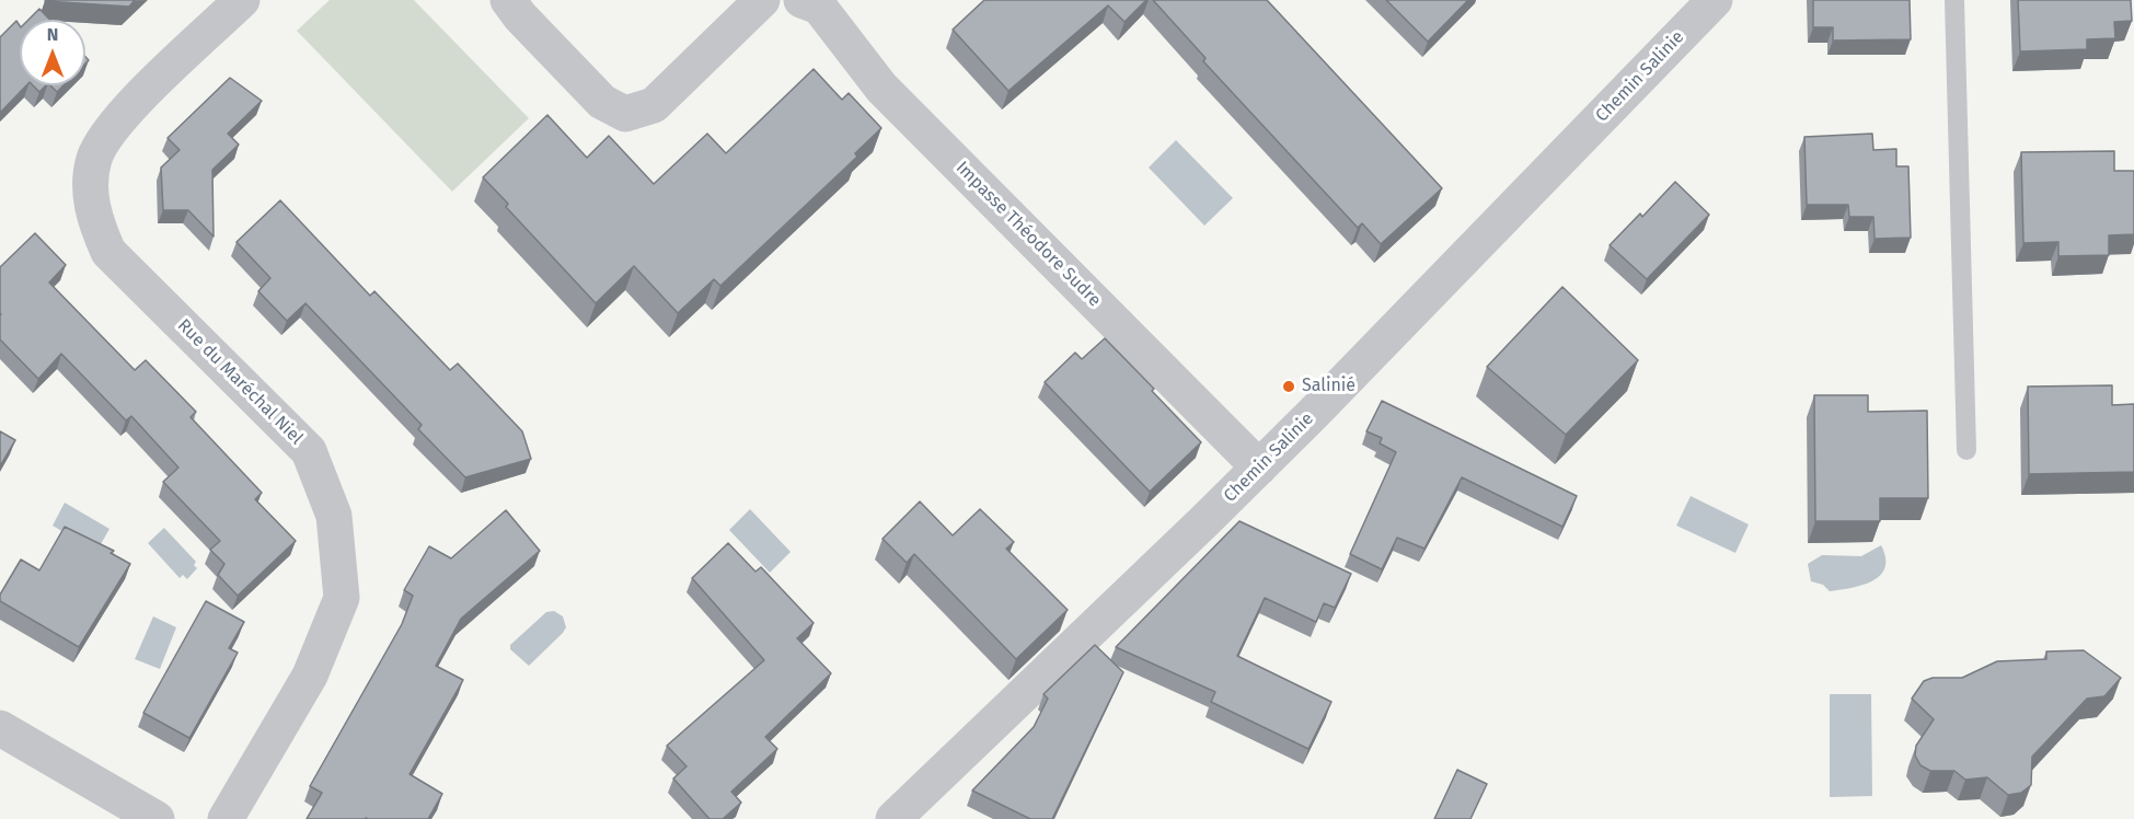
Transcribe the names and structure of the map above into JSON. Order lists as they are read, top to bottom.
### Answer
{
  "streets": {
    "street": ["Chemin Salinie", "Impasse Théodore Sudre", "Rue du Maréchal Niel"]
  },
  "crossings": [
    ["Chemin Salinie", "Impasse Théodore Sudre"]
  ],
  "places": ["Salinié"],
  "north": "top"
}
